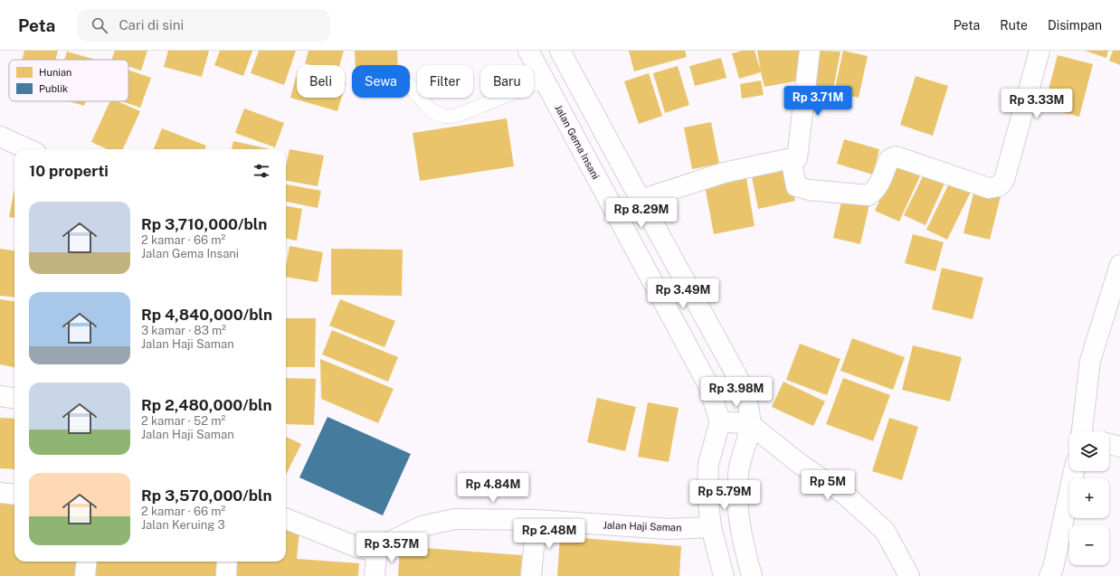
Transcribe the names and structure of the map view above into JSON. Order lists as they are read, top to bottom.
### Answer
{
  "streets": {
    "street": ["Jalan Gema Insani", "Jalan Haji Saman"]
  },
  "legend": ["Hunian", "Publik"],
  "page": {
    "header": "Peta",
    "search": "Cari di sini",
    "nav": ["Peta", "Rute", "Disimpan"],
    "chip": [
      "Beli",
      "Sewa",
      "Filter",
      "Baru"
    ],
    "price": [
      "Rp 3.71M",
      "Rp 3.33M",
      "Rp 8.29M",
      "Rp 3.49M",
      "Rp 3.98M",
      "Rp 5M",
      "Rp 4.84M",
      "Rp 5.79M",
      "Rp 2.48M",
      "Rp 3.57M"
    ],
    "heading": "10 properti",
    "list": [
      {
        "name": "Rp 3,710,000/bln",
        "note": "2 kamar · 66 m² · Jalan Gema Insani"
      },
      {
        "name": "Rp 4,840,000/bln",
        "note": "3 kamar · 83 m² · Jalan Haji Saman"
      },
      {
        "name": "Rp 2,480,000/bln",
        "note": "2 kamar · 52 m² · Jalan Haji Saman"
      },
      {
        "name": "Rp 3,570,000/bln",
        "note": "2 kamar · 66 m² · Jalan Keruing 3"
      }
    ],
    "map_buttons": ["+", "−"]
  }
}
